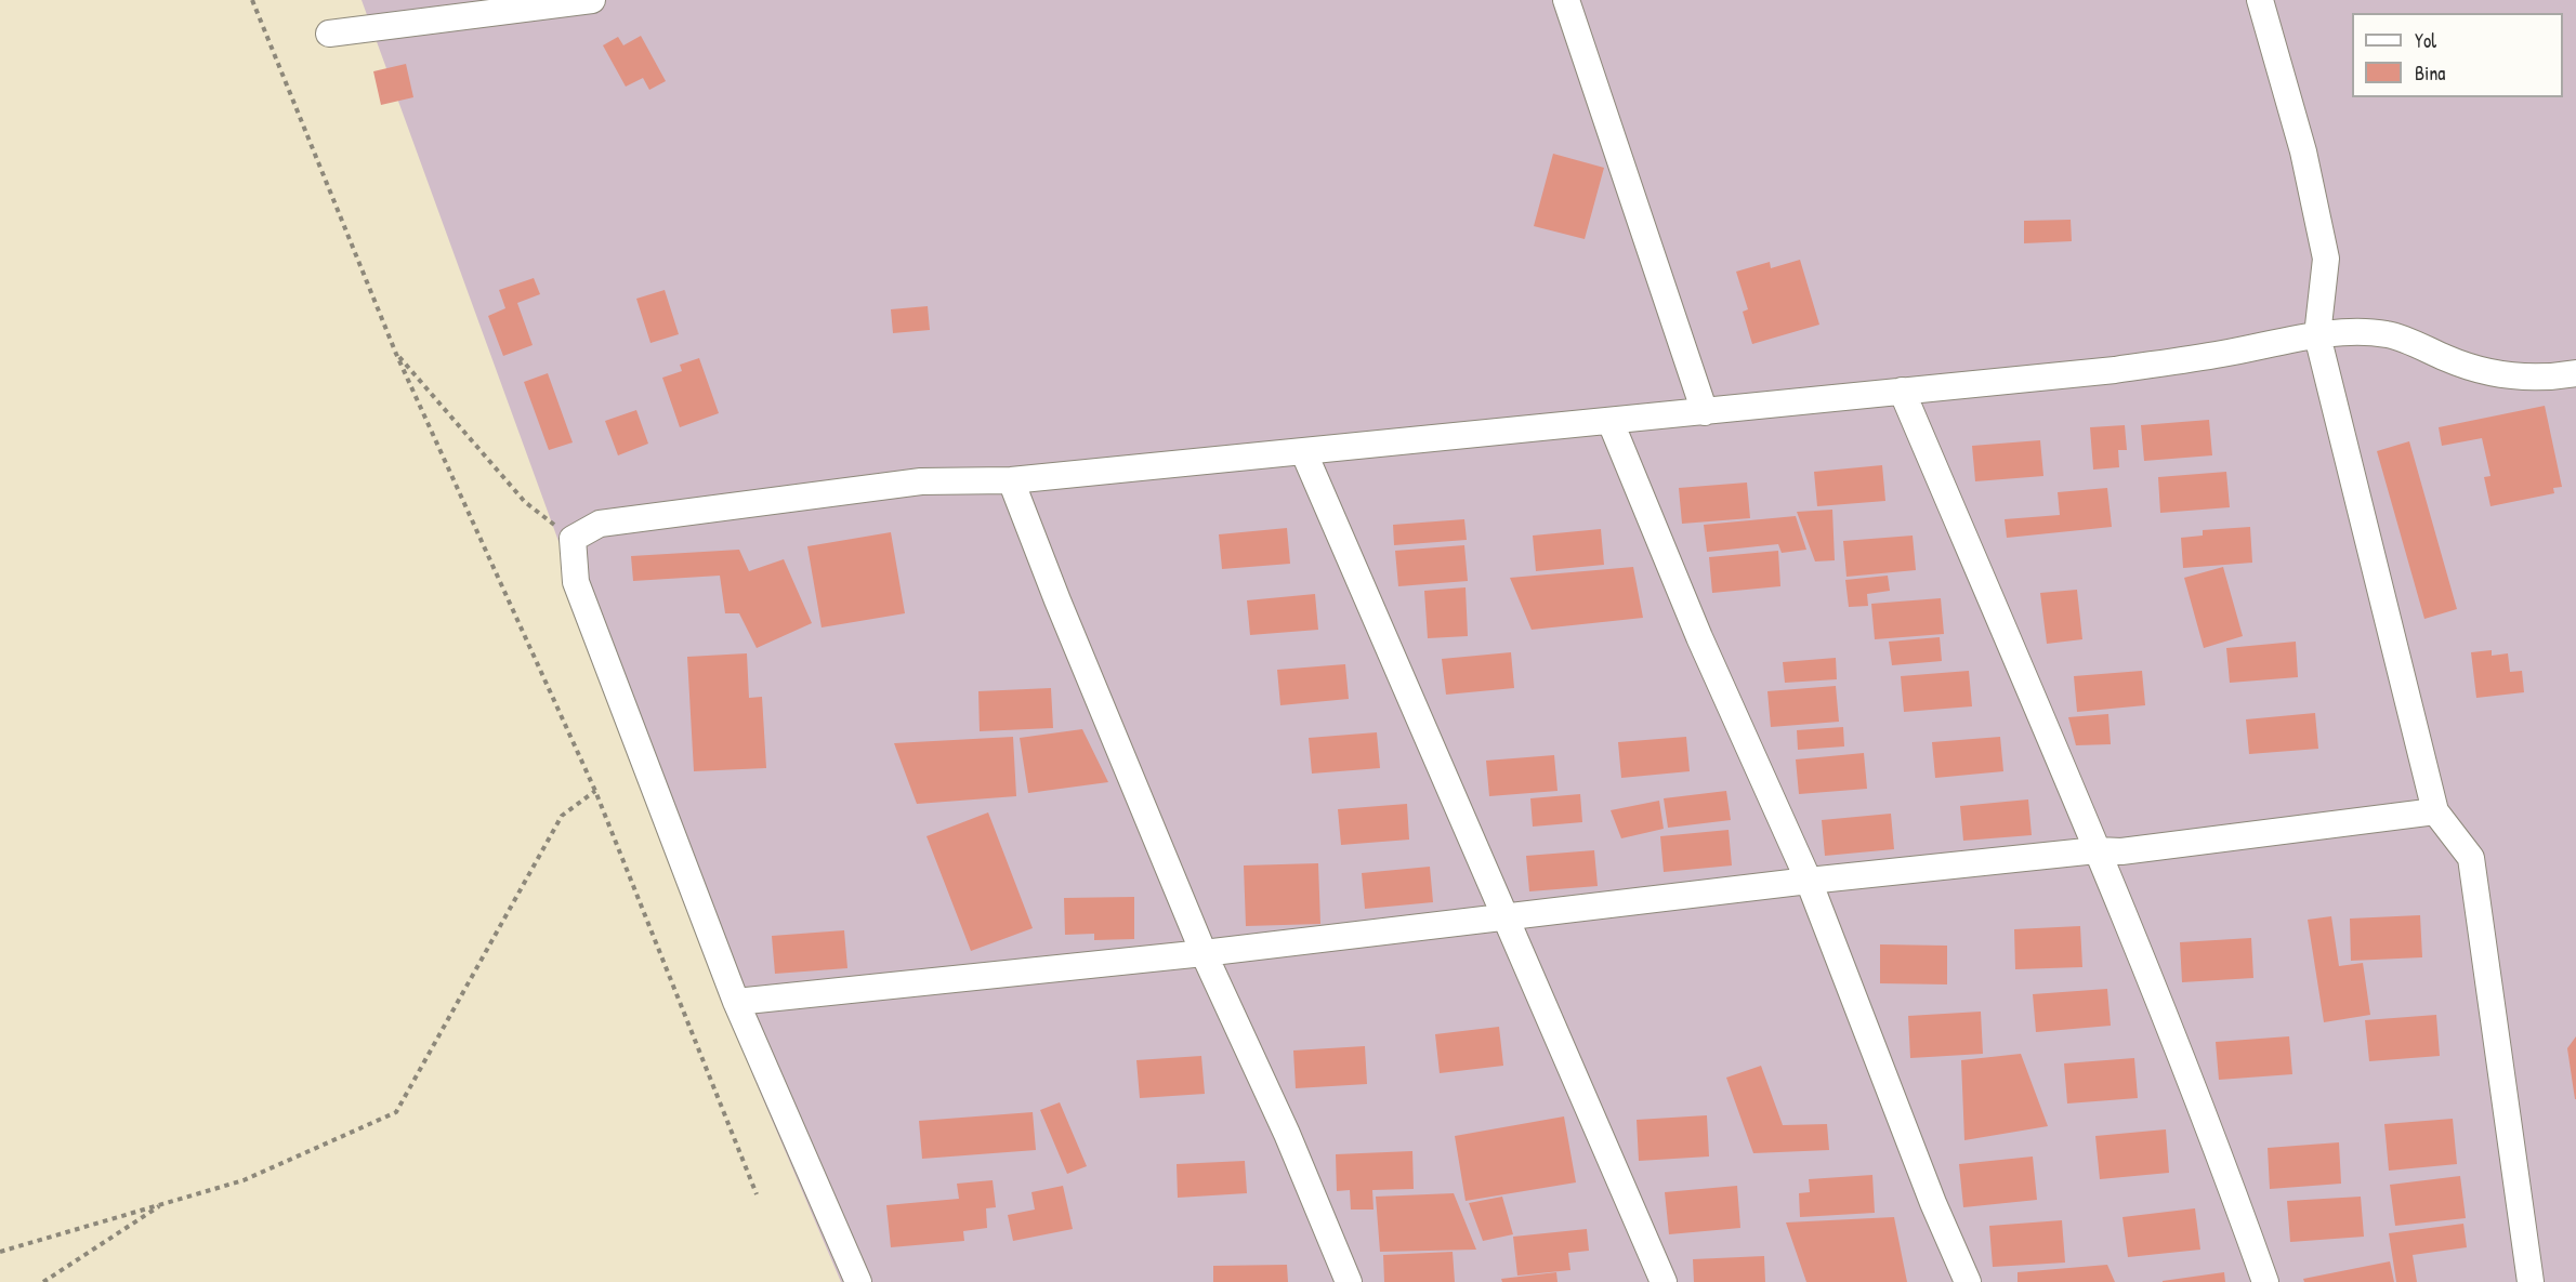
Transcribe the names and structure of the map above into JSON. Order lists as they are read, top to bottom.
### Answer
{
  "legend": ["Yol", "Bina"]
}
